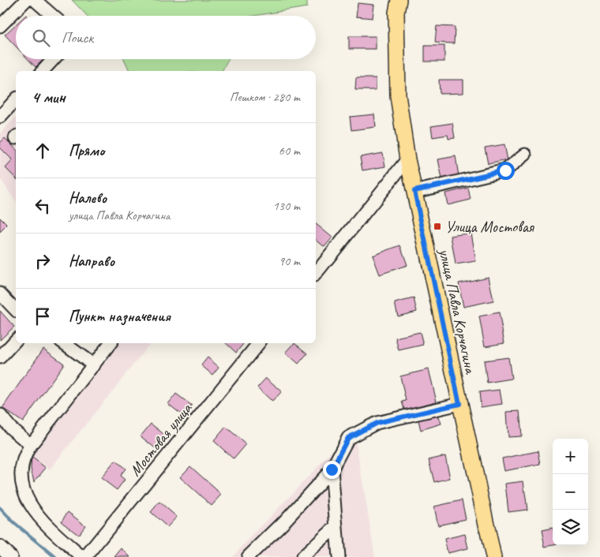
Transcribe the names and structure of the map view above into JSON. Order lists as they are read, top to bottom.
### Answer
{
  "streets": {
    "main road": ["улица Павла Корчагина"],
    "street": ["Мостовая улица"]
  },
  "places": {
    "transit": ["Улица Мостовая"]
  },
  "page": {
    "search": "Поиск",
    "heading": ["4 мин", "Пешком · 280 m"],
    "list": [
      ["Прямо", "60 m"],
      ["Налево", "улица Павла Корчагина", "130 m"],
      ["Направо", "90 m"],
      "Пункт назначения"
    ],
    "map_buttons": ["+", "−"]
  }
}
